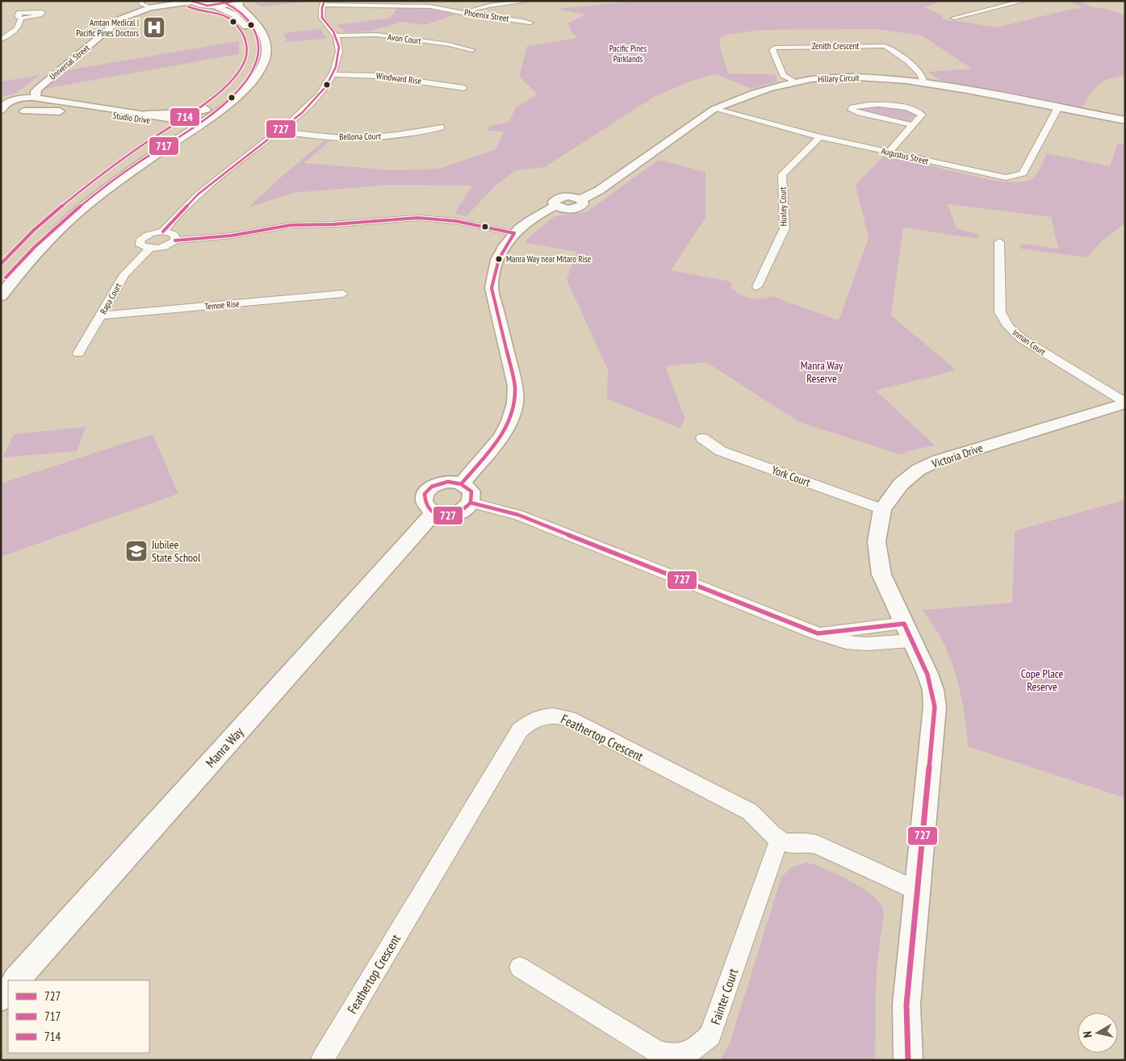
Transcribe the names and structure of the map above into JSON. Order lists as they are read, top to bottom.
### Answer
{
  "streets": {
    "street": [
      "Phoenix Street",
      "Avon Court",
      "Zenith Crescent",
      "Universal Street",
      "Windward Rise",
      "Hillary Circuit",
      "Studio Drive",
      "Bellona Court",
      "Augustus Street",
      "Huxley Court",
      "Rapa Court",
      "Temoe Rise",
      "Inman Court",
      "Victoria Drive",
      "York Court",
      "Feathertop Crescent",
      "Manra Way",
      "Fainter Court"
    ]
  },
  "crossings": [
    ["Zenith Crescent", "Hillary Circuit"],
    ["Universal Street", "Studio Drive"],
    ["Hillary Circuit", "Augustus Street"],
    ["Augustus Street", "Huxley Court"],
    ["Rapa Court", "Temoe Rise"],
    ["Inman Court", "Victoria Drive"],
    ["Victoria Drive", "York Court"],
    ["Feathertop Crescent", "Fainter Court"]
  ],
  "parks": ["Pacific Pines Parklands", "Manra Way Reserve", "Cope Place Reserve"],
  "places": {
    "hospital": ["Amtan Medical | Pacific Pines Doctors"],
    "other": ["Manra Way near Mitaro Rise"],
    "school or university": ["Jubilee State School"]
  },
  "lines": ["transit line 727", "transit line 717", "transit line 714"],
  "legend": ["727", "717", "714"],
  "north": "left"
}
